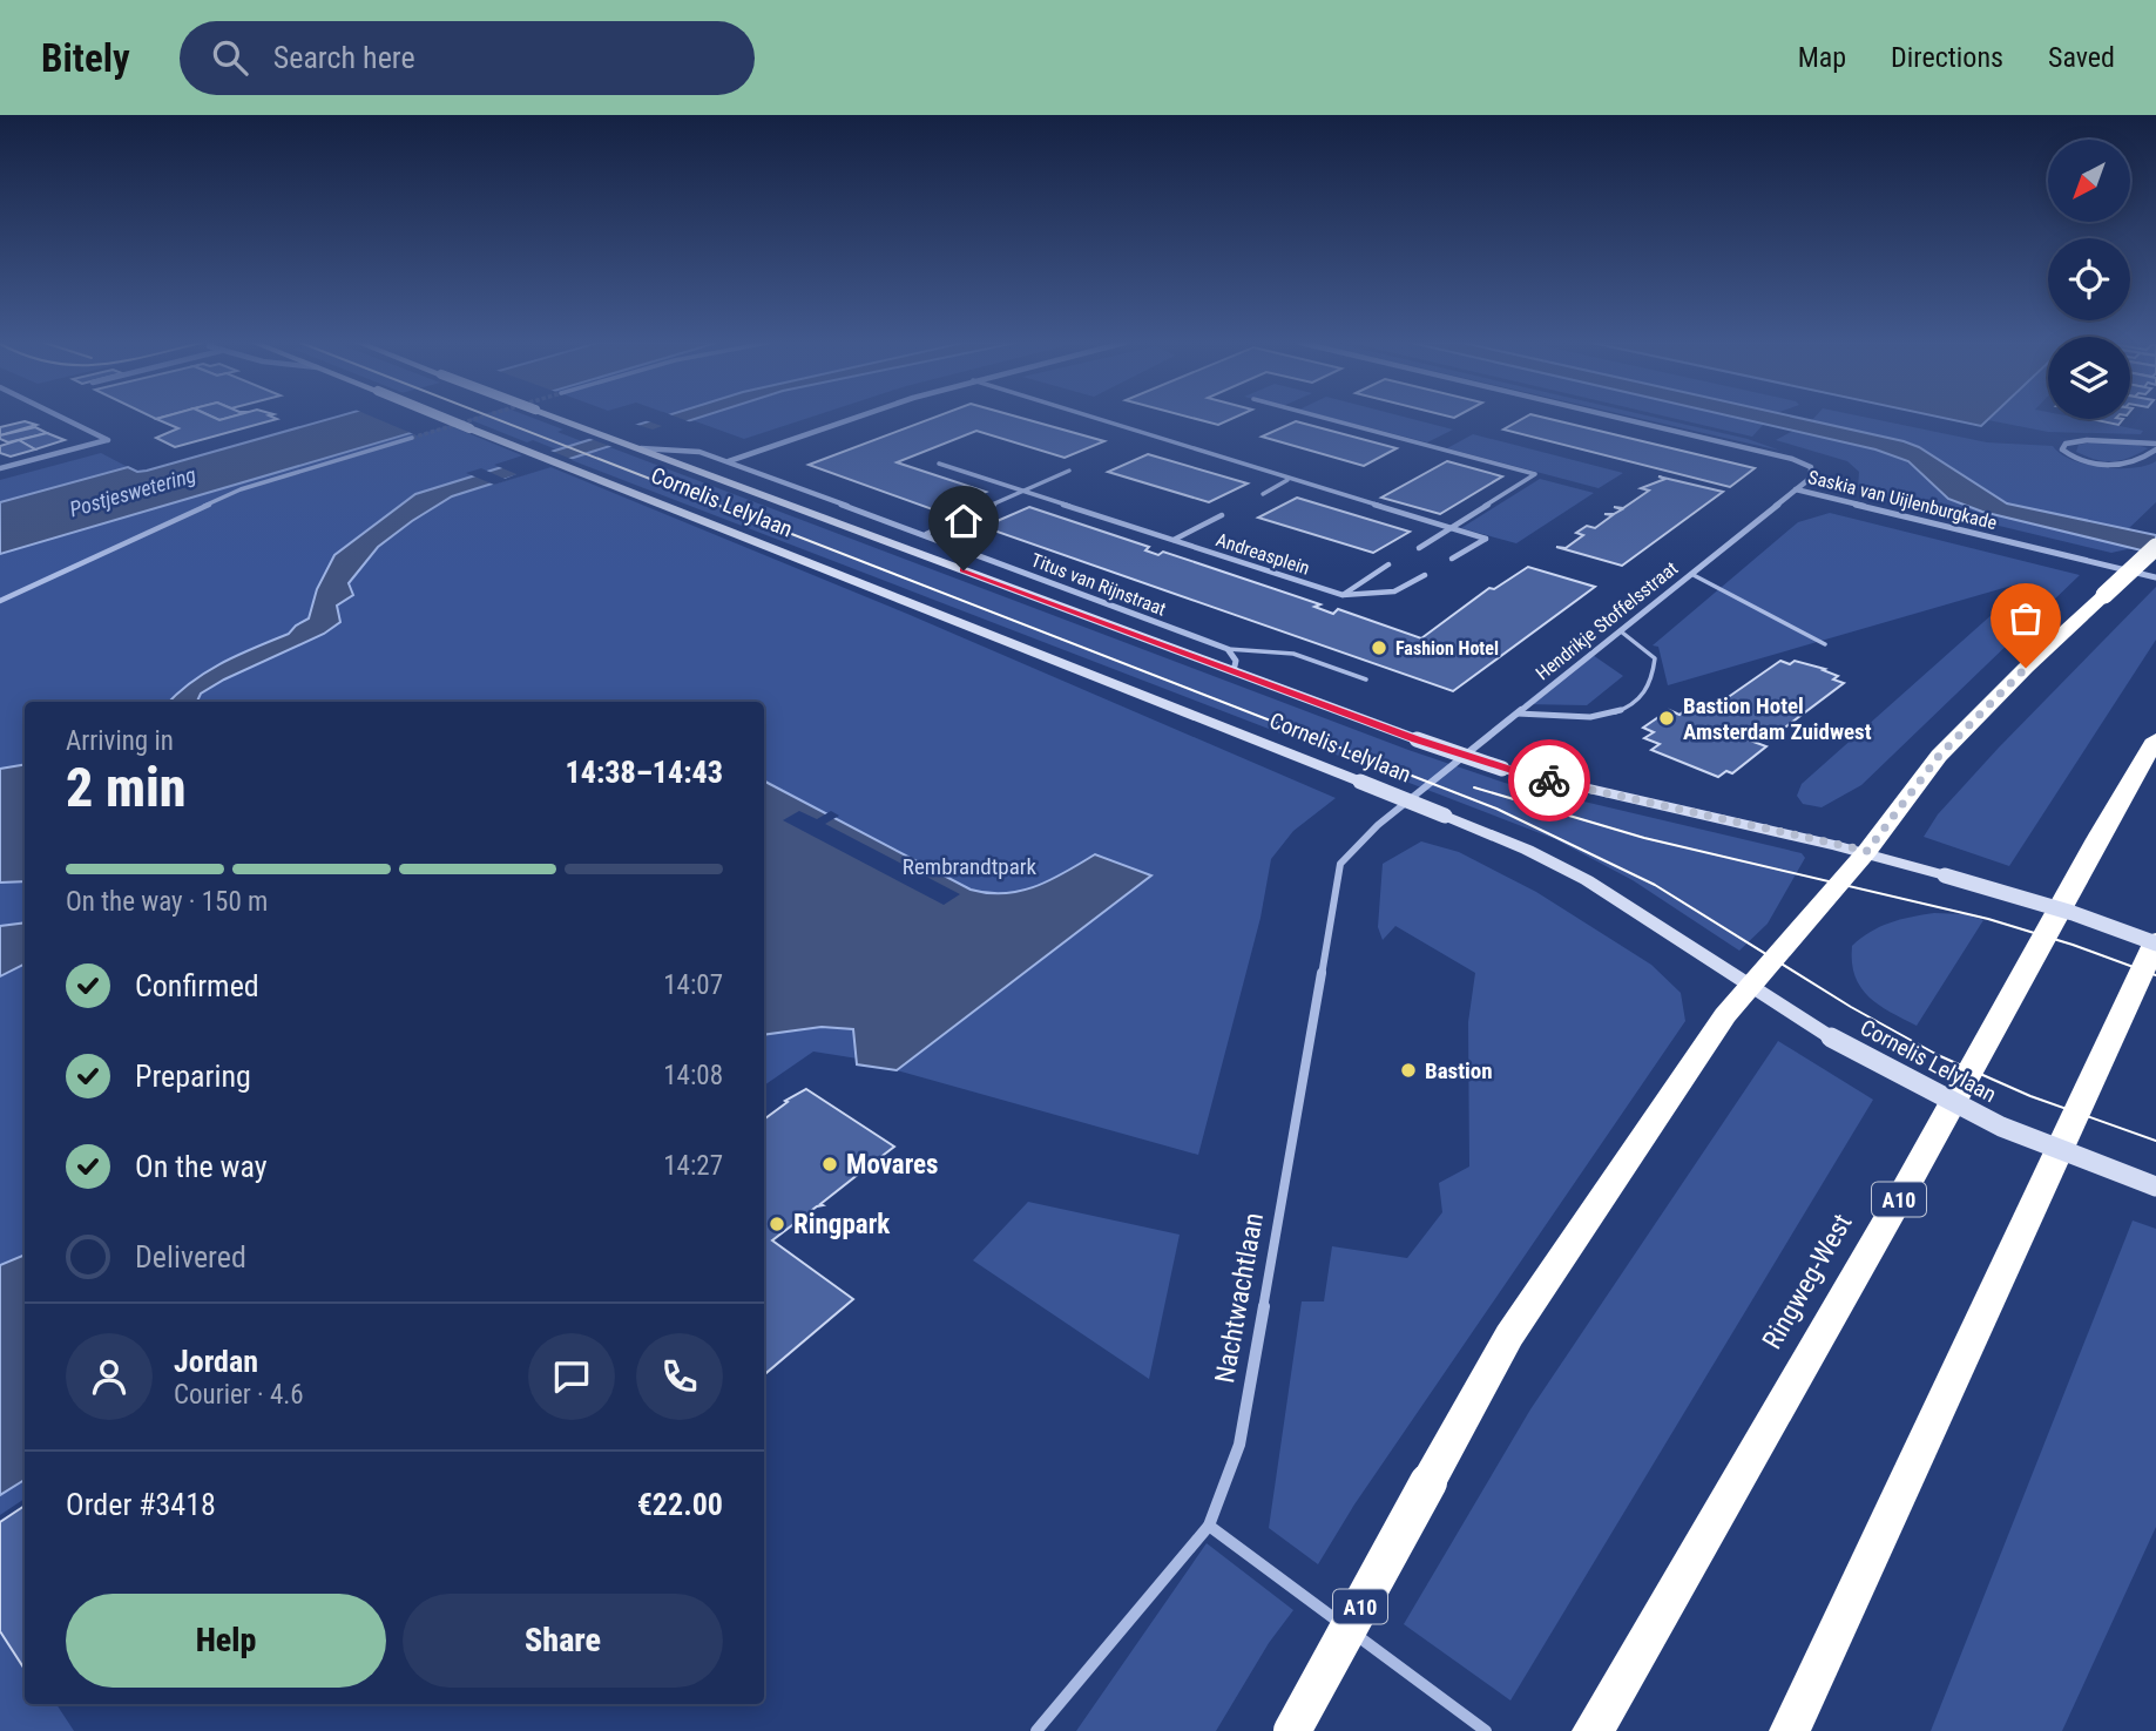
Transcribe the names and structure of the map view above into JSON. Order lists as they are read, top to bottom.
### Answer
{
  "streets": {
    "highway": ["A10", "Ringweg-West"],
    "main road": ["Cornelis Lelylaan"],
    "street": [
      "Saskia van Uijlenburgkade",
      "Andreasplein",
      "Titus van Rijnstraat",
      "Hendrikje Stoffelsstraat",
      "Nachtwachtlaan"
    ]
  },
  "crossings": [
    ["Saskia van Uijlenburgkade", "Hendrikje Stoffelsstraat"],
    ["Cornelis Lelylaan", "A10"],
    ["Hendrikje Stoffelsstraat", "Nachtwachtlaan"]
  ],
  "water": ["Postjeswetering"],
  "parks": ["Rembrandtpark"],
  "places": [
    "Fashion Hotel",
    "Bastion Hotel Amsterdam Zuidwest",
    "Bastion",
    "Movares",
    "Ringpark"
  ],
  "north": "bottom left",
  "page": {
    "header": "Bitely",
    "search": "Search here",
    "nav": ["Map", "Directions", "Saved"],
    "heading": ["2 min", "Arriving in", "14:38–14:43"],
    "panel": [
      "Jordan",
      "Courier · 4.6",
      "Order #3418",
      "€22.00"
    ],
    "bar": "On the way · 150 m",
    "list": [
      ["Confirmed", "14:07"],
      ["Preparing", "14:08"],
      ["On the way", "14:27"],
      "Delivered"
    ],
    "buttons": ["Help", "Share"]
  }
}
